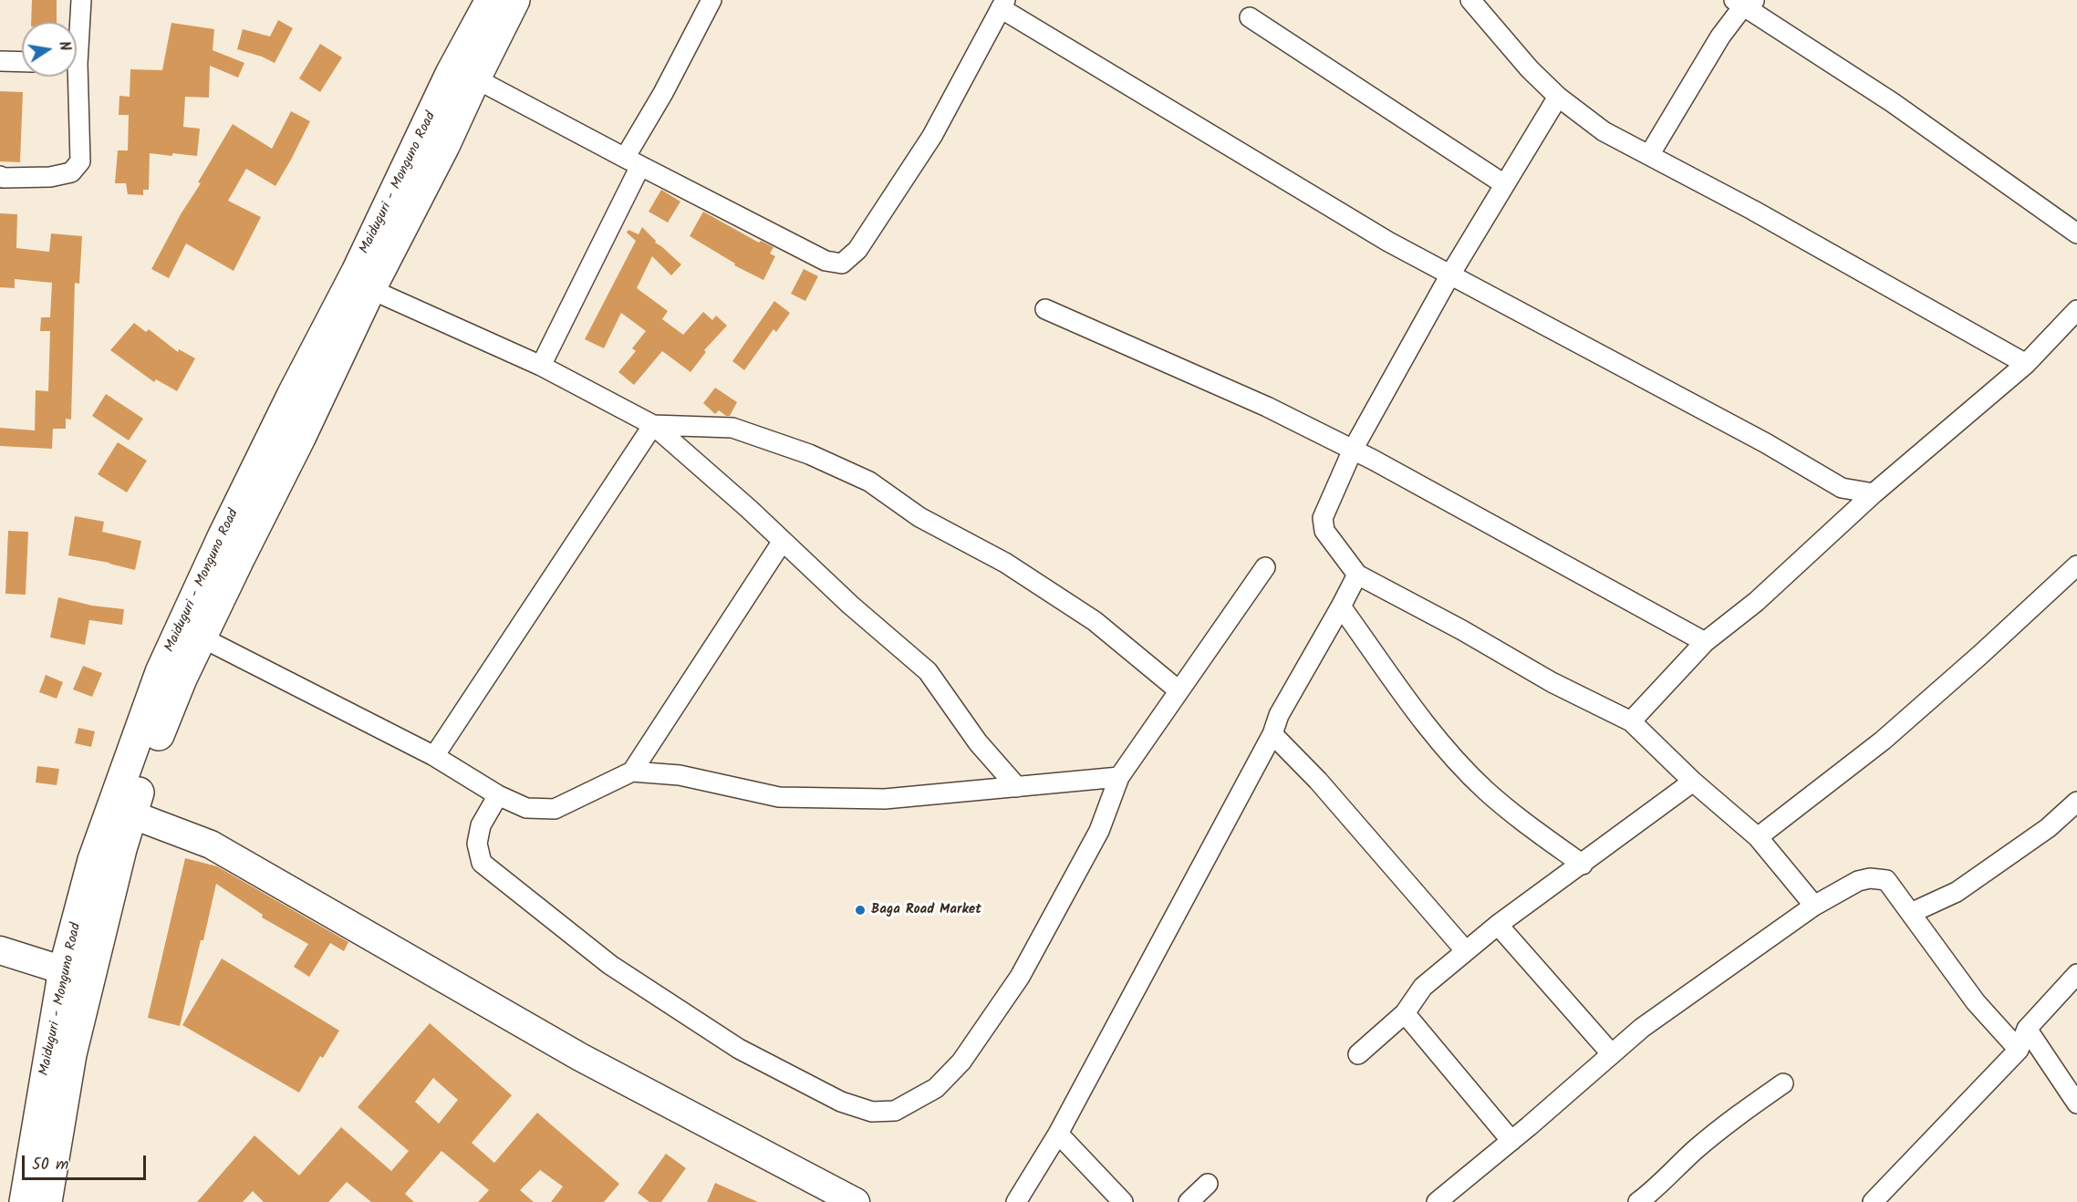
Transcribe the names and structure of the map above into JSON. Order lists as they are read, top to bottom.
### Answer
{
  "streets": {
    "main road": ["Maiduguri - Monguno Road"]
  },
  "places": ["Baga Road Market"],
  "scale_bar": "50 m",
  "north": "right"
}
